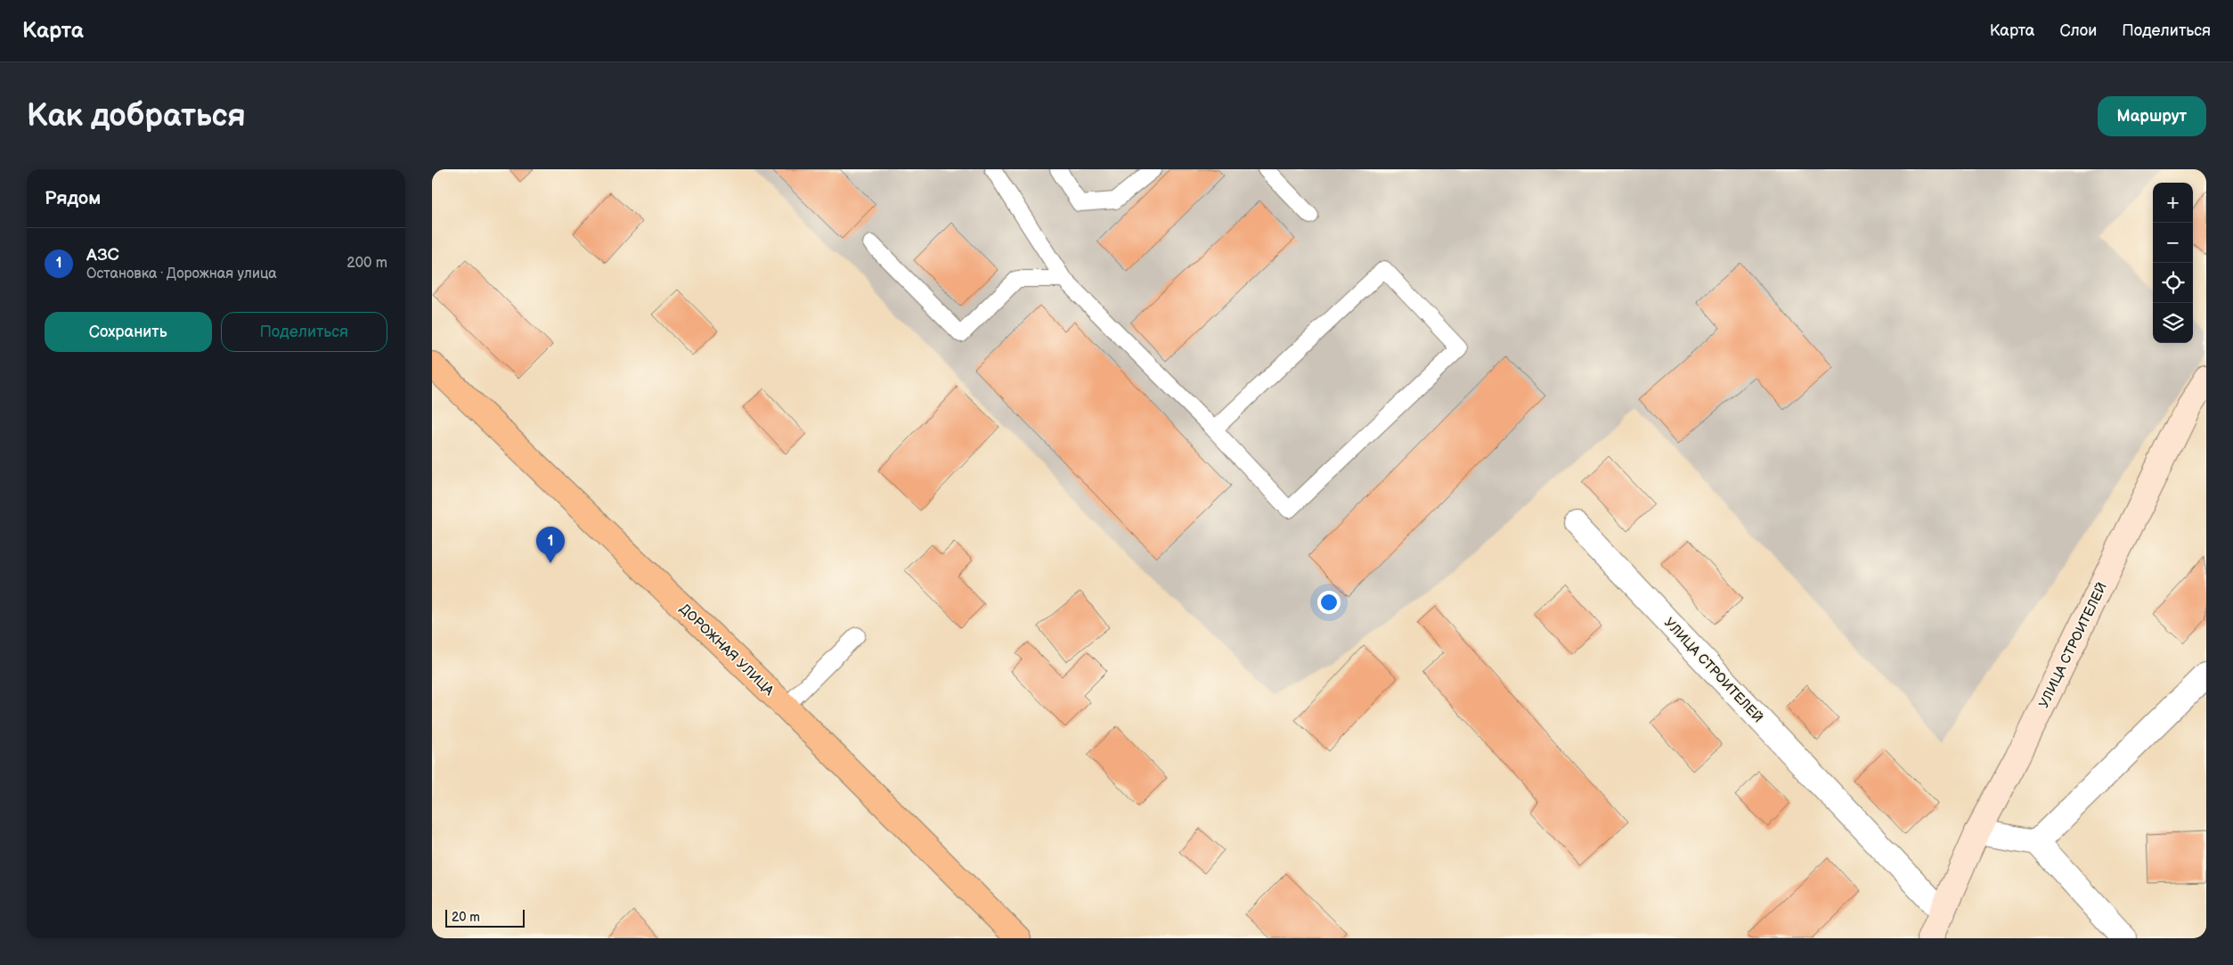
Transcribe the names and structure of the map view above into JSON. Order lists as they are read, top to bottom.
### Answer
{
  "streets": {
    "main road": ["ДОРОЖНАЯ УЛИЦА"],
    "street": ["УЛИЦА СТРОИТЕЛЕЙ"]
  },
  "scale_bar": "20 m",
  "page": {
    "header": "Карта",
    "nav": ["Карта", "Слои", "Поделиться"],
    "buttons": [
      "Маршрут",
      ["Сохранить", "Поделиться"]
    ],
    "title": "Как добраться",
    "heading": "Рядом",
    "map_buttons": ["+", "−"],
    "list": [
      {
        "mark": "1",
        "name": "АЗС",
        "note": "Остановка · Дорожная улица",
        "value": "200 m"
      }
    ],
    "pins": "1",
    "scale": "20 m"
  }
}
